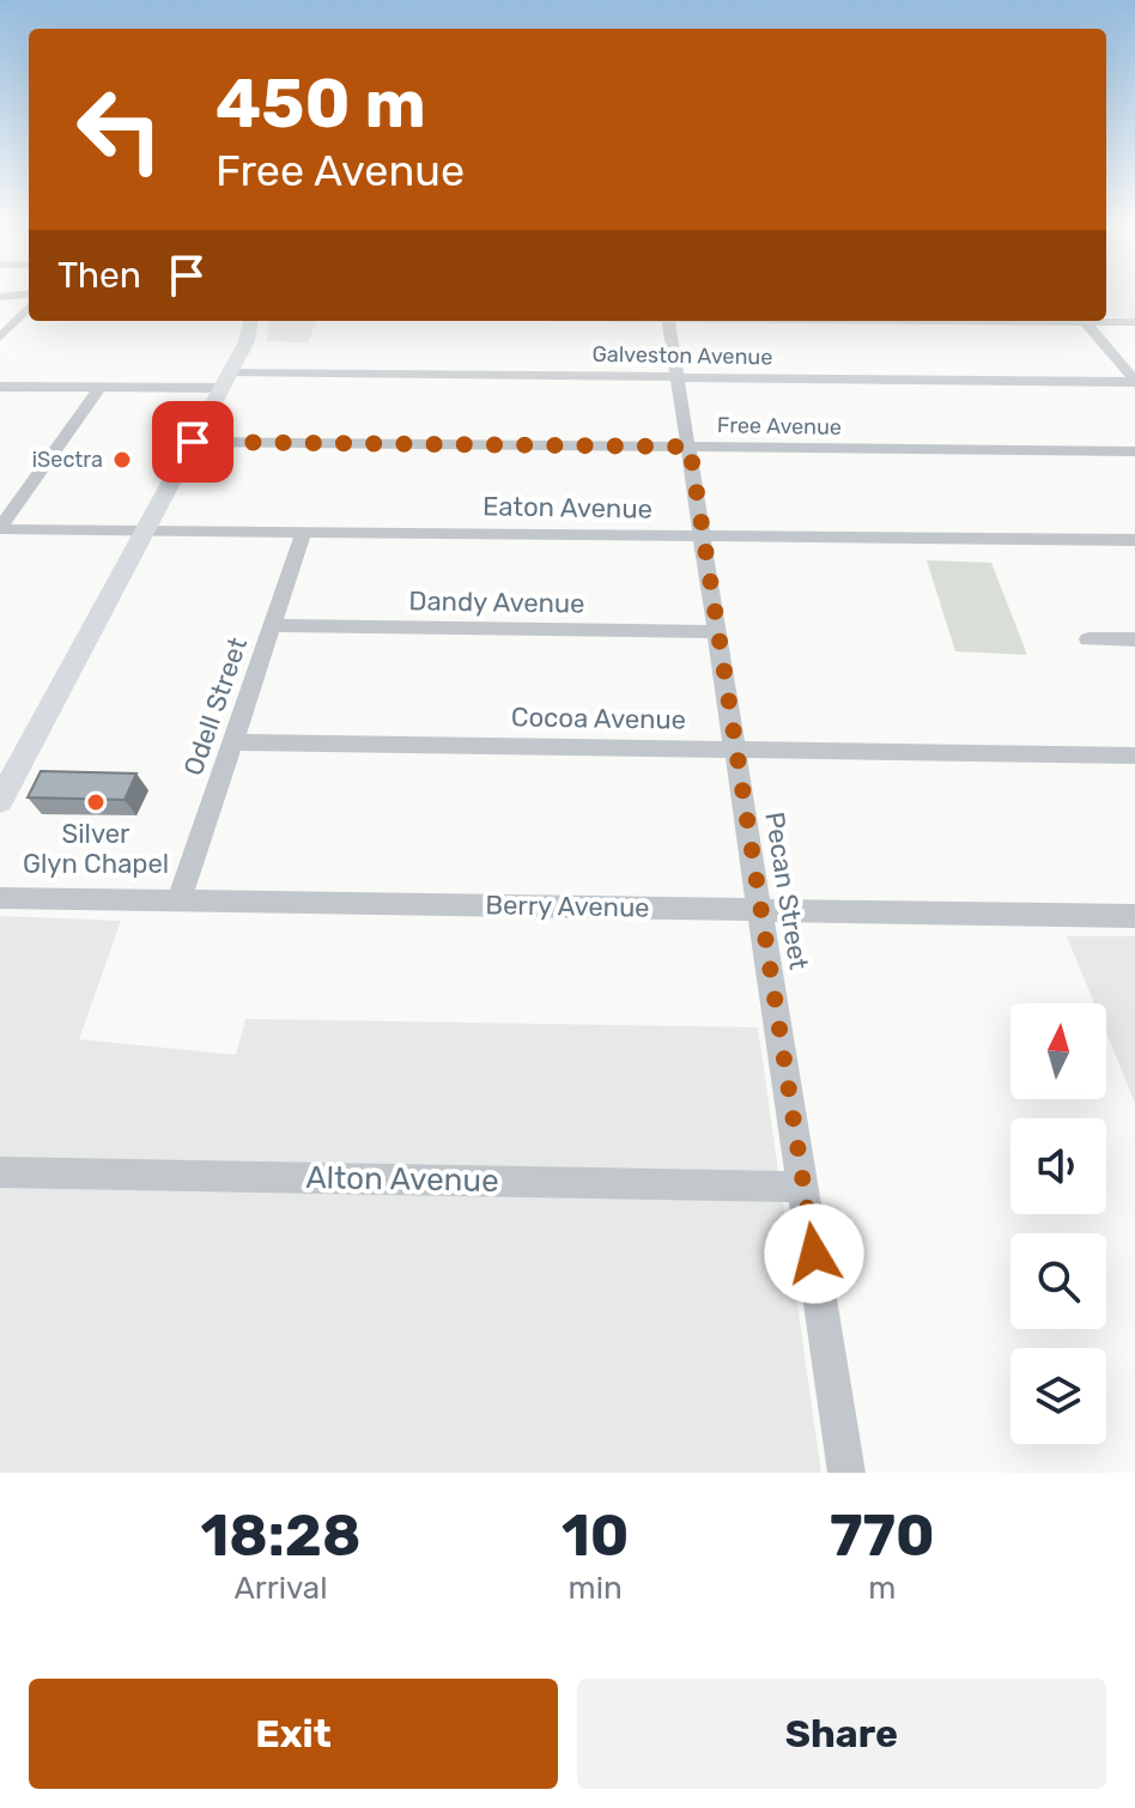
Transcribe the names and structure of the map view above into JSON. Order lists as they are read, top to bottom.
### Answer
{
  "streets": {
    "street": [
      "Galveston Avenue",
      "Free Avenue",
      "Eaton Avenue",
      "Dandy Avenue",
      "Odell Street",
      "Cocoa Avenue",
      "Pecan Street",
      "Berry Avenue",
      "Alton Avenue"
    ]
  },
  "crossings": [
    ["Galveston Avenue", "Pecan Street"],
    ["Free Avenue", "Pecan Street"],
    ["Eaton Avenue", "Odell Street"],
    ["Eaton Avenue", "Pecan Street"],
    ["Dandy Avenue", "Odell Street"],
    ["Dandy Avenue", "Pecan Street"],
    ["Odell Street", "Cocoa Avenue"],
    ["Odell Street", "Berry Avenue"],
    ["Cocoa Avenue", "Pecan Street"],
    ["Pecan Street", "Berry Avenue"],
    ["Pecan Street", "Alton Avenue"]
  ],
  "places": ["iSectra", "Silver Glyn Chapel"],
  "north": "top",
  "page": {
    "turn": ["450 m", "Free Avenue"],
    "then": "Then",
    "eta": [
      "18:28",
      "Arrival",
      "10",
      "min",
      "770",
      "m"
    ],
    "buttons": ["Exit", "Share"]
  }
}
